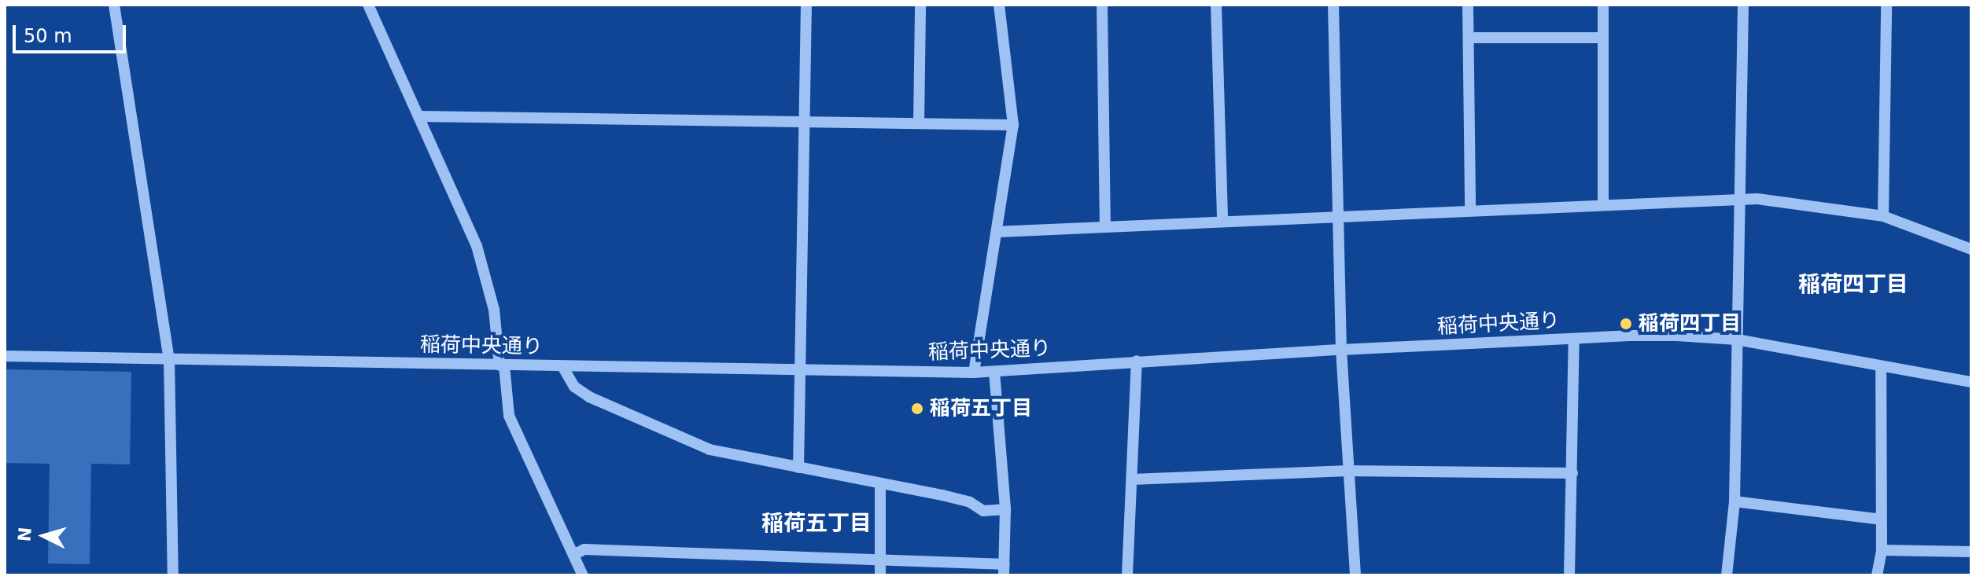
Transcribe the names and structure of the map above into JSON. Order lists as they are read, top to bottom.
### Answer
{
  "streets": {
    "street": ["稲荷中央通り"]
  },
  "districts": ["稲荷四丁目", "稲荷五丁目"],
  "places": ["稲荷四丁目", "稲荷五丁目"],
  "scale_bar": "50 m",
  "north": "left"
}
